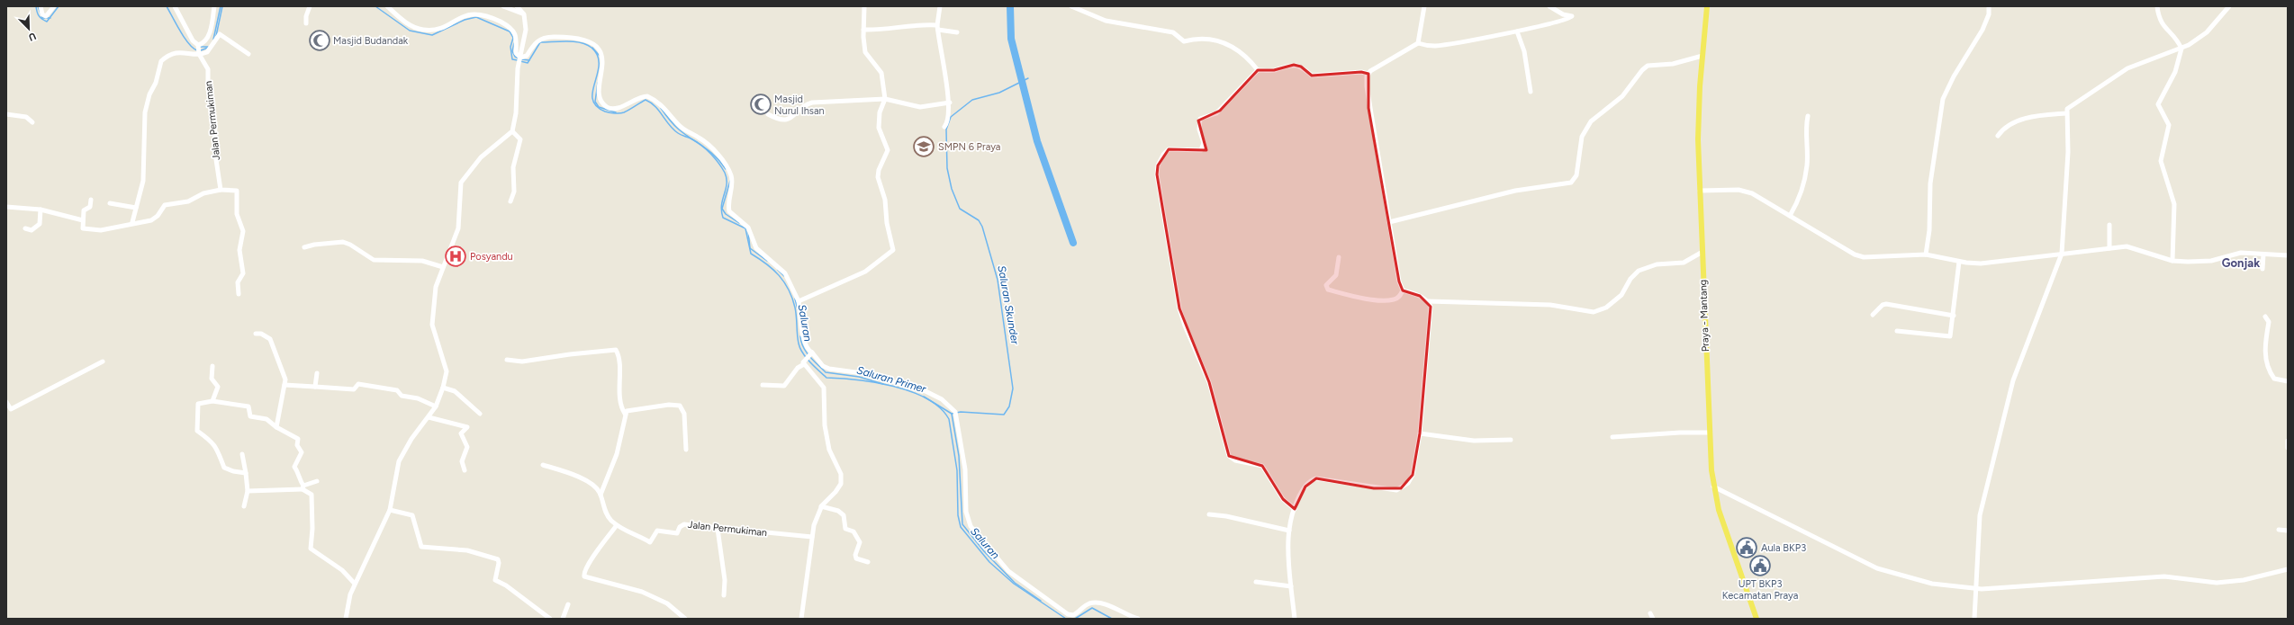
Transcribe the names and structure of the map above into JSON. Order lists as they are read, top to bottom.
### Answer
{
  "streets": {
    "main road": ["Praya - Mantang"],
    "street": ["Jalan Permukiman"]
  },
  "districts": ["Gonjak"],
  "water": ["Saluran Skunder", "Saluran", "Saluran Primer"],
  "places": {
    "mosque": ["Masjid Budandak", "Masjid Nurul Ihsan"],
    "school or university": ["SMPN 6 Praya"],
    "hospital": ["Posyandu"],
    "public building": ["Aula BKP3", "UPT BKP3 Kecamatan Praya"]
  },
  "north": "bottom right"
}
